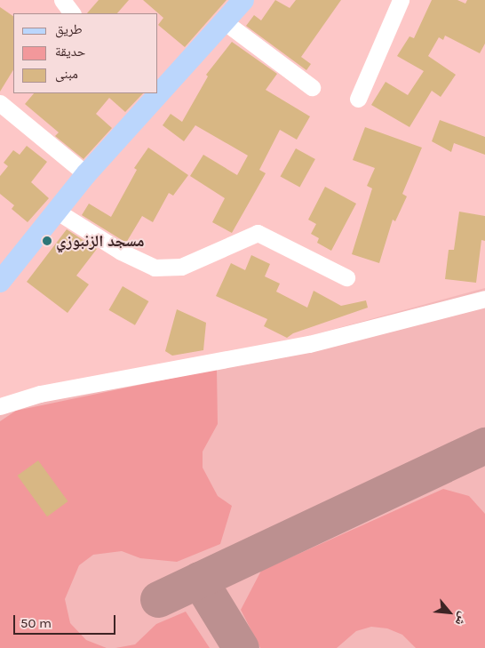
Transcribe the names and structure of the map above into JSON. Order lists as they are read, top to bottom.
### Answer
{
  "places": ["مسجد الزنبوزي"],
  "legend": ["طريق", "حديقة", "مبنى"],
  "scale_bar": "50 m",
  "north": "bottom right"
}
